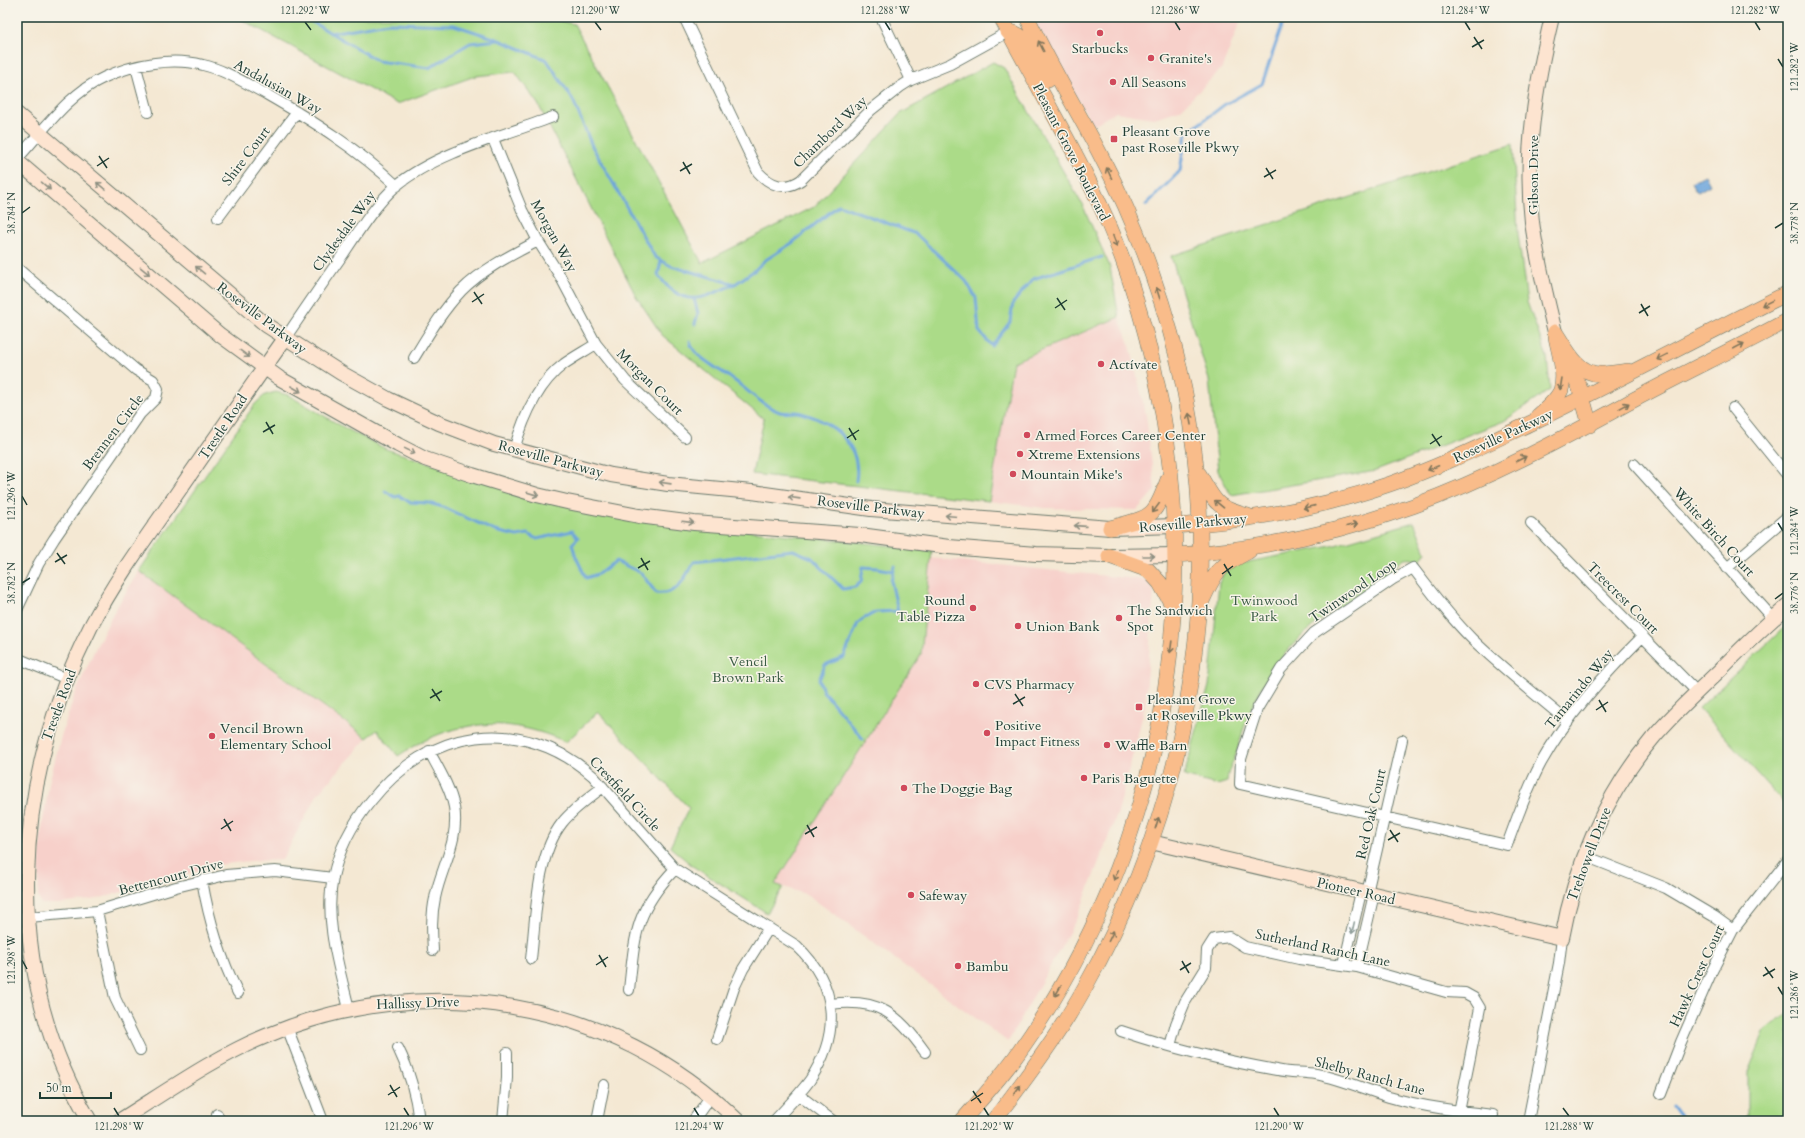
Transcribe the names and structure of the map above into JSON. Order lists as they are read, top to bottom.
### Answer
{
  "streets": {
    "main road": ["Pleasant Grove Boulevard", "Roseville Parkway"],
    "street": [
      "Andalusian Way",
      "Chambord Way",
      "Shire Court",
      "Gibson Drive",
      "Clydesdale Way",
      "Morgan Way",
      "Morgan Court",
      "Trestle Road",
      "Brennen Circle",
      "White Birch Court",
      "Twinwood Loop",
      "Treecrest Court",
      "Tamarindo Way",
      "Crestfield Circle",
      "Red Oak Court",
      "Trehowell Drive",
      "Bettencourt Drive",
      "Pioneer Road",
      "Sutherland Ranch Lane",
      "Hawk Crest Court",
      "Hallissy Drive",
      "Shelby Ranch Lane"
    ]
  },
  "crossings": [
    ["Andalusian Way", "Shire Court"],
    ["Andalusian Way", "Clydesdale Way"],
    ["Andalusian Way", "Roseville Parkway"],
    ["Chambord Way", "Pleasant Grove Boulevard"],
    ["Pleasant Grove Boulevard", "Roseville Parkway"],
    ["Pleasant Grove Boulevard", "Pioneer Road"],
    ["Clydesdale Way", "Morgan Way"],
    ["Clydesdale Way", "Roseville Parkway"],
    ["Clydesdale Way", "Trestle Road"],
    ["Morgan Way", "Morgan Court"],
    ["Roseville Parkway", "Trestle Road"],
    ["Trestle Road", "Bettencourt Drive"],
    ["White Birch Court", "Trehowell Drive"],
    ["Twinwood Loop", "Tamarindo Way"],
    ["Twinwood Loop", "Red Oak Court"],
    ["Treecrest Court", "Tamarindo Way"],
    ["Treecrest Court", "Trehowell Drive"],
    ["Tamarindo Way", "Red Oak Court"],
    ["Crestfield Circle", "Bettencourt Drive"],
    ["Crestfield Circle", "Hallissy Drive"],
    ["Red Oak Court", "Pioneer Road"],
    ["Trehowell Drive", "Pioneer Road"],
    ["Sutherland Ranch Lane", "Shelby Ranch Lane"]
  ],
  "parks": ["Twinwood Park", "Vencil Brown Park"],
  "places": {
    "other": [
      "Starbucks",
      "Granite's",
      "All Seasons",
      "Actívate",
      "Armed Forces Career Center",
      "Xtreme Extensions",
      "Mountain Mike's",
      "Round Table Pizza",
      "The Sandwich Spot",
      "Union Bank",
      "CVS Pharmacy",
      "Positive Impact Fitness",
      "Vencil Brown Elementary School",
      "Waffle Barn",
      "Paris Baguette",
      "The Doggie Bag",
      "Safeway",
      "Bambu"
    ],
    "transit": ["Pleasant Grove past Roseville Pkwy", "Pleasant Grove at Roseville Pkwy"]
  },
  "scale_bar": "50 m",
  "coordinates": [
    "121.292°W",
    "121.290°W",
    "121.288°W",
    "121.286°W",
    "121.284°W",
    "121.282°W",
    "38.784°N",
    "38.778°N",
    "121.296°W",
    "38.782°N",
    "38.776°N",
    "121.298°W",
    "121.294°W"
  ]
}
